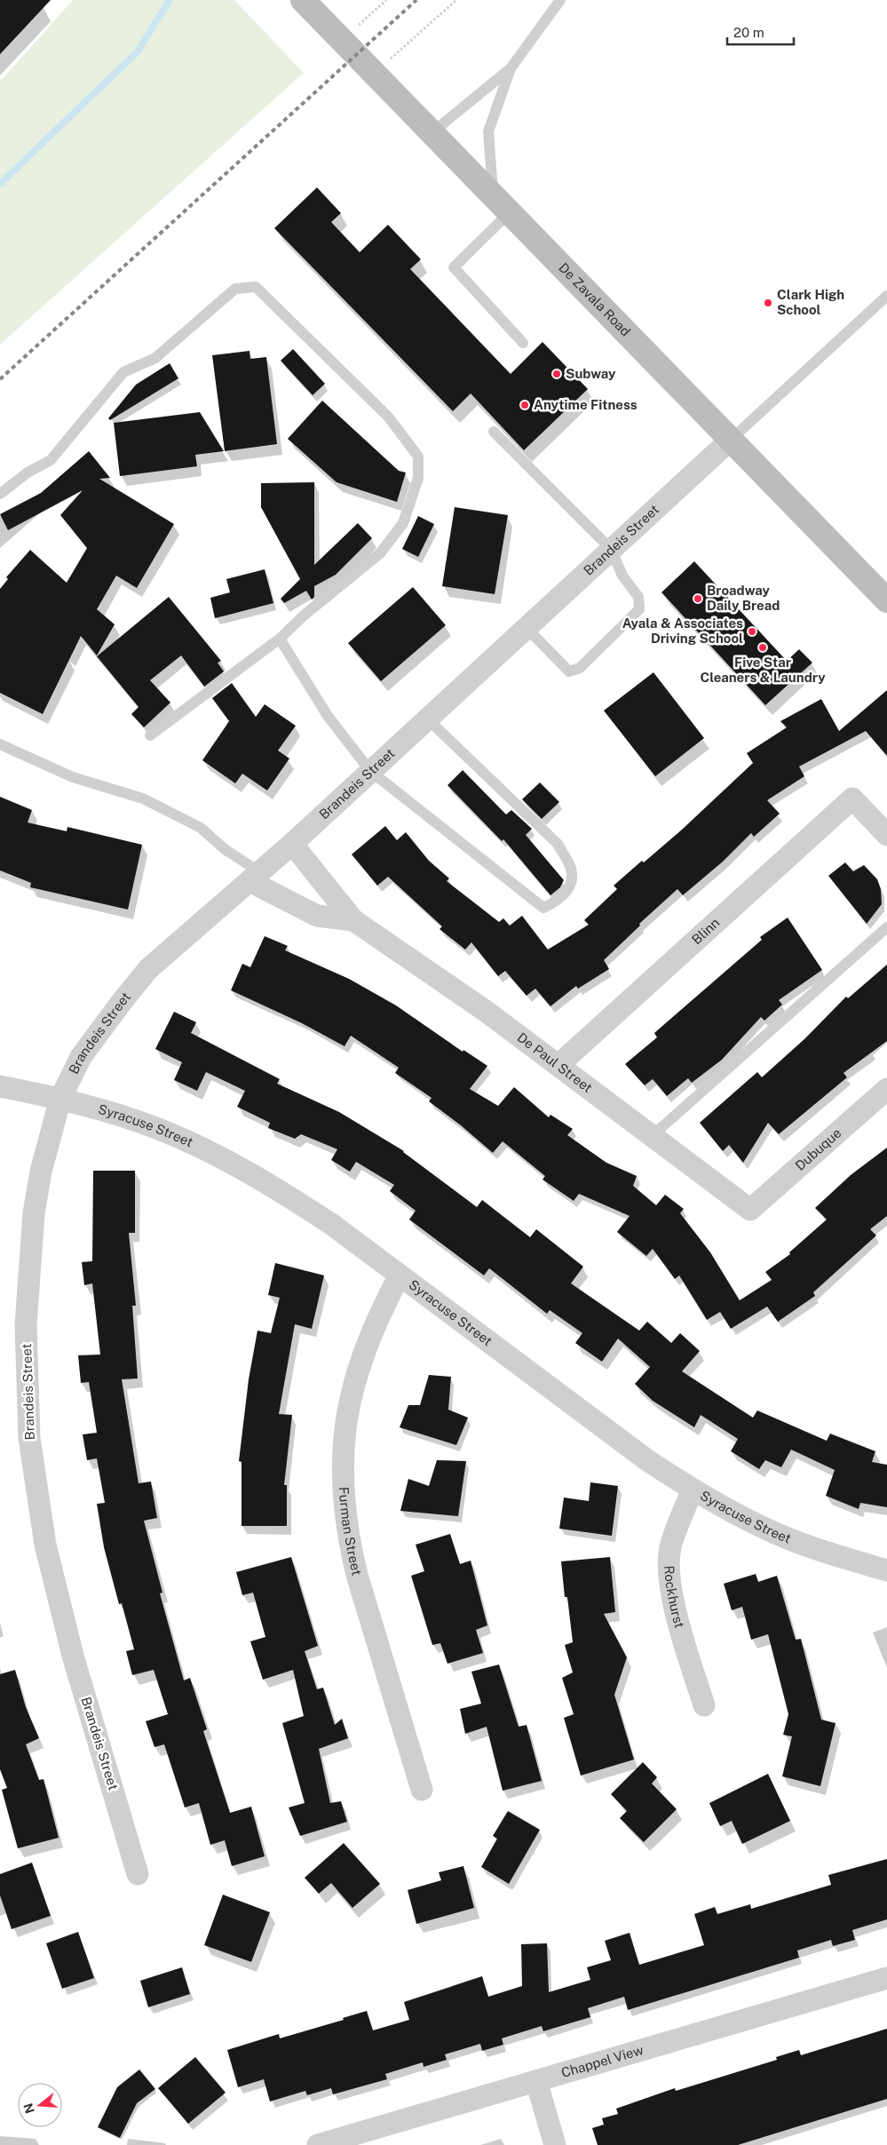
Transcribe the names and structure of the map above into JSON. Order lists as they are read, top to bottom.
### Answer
{
  "streets": {
    "main road": ["De Zavala Road"],
    "street": [
      "Brandeis Street",
      "Blinn",
      "De Paul Street",
      "Syracuse Street",
      "Dubuque",
      "Furman Street",
      "Rockhurst",
      "Chappel View"
    ]
  },
  "crossings": [
    ["De Zavala Road", "Brandeis Street"],
    ["Brandeis Street", "De Paul Street"],
    ["Brandeis Street", "Syracuse Street"],
    ["Blinn", "De Paul Street"],
    ["De Paul Street", "Dubuque"],
    ["Syracuse Street", "Furman Street"],
    ["Syracuse Street", "Rockhurst"]
  ],
  "places": [
    "Clark High School",
    "Subway",
    "Anytime Fitness",
    "Broadway Daily Bread",
    "Ayala & Associates Driving School",
    "Five Star Cleaners & Laundry"
  ],
  "scale_bar": "20 m",
  "north": "left"
}
